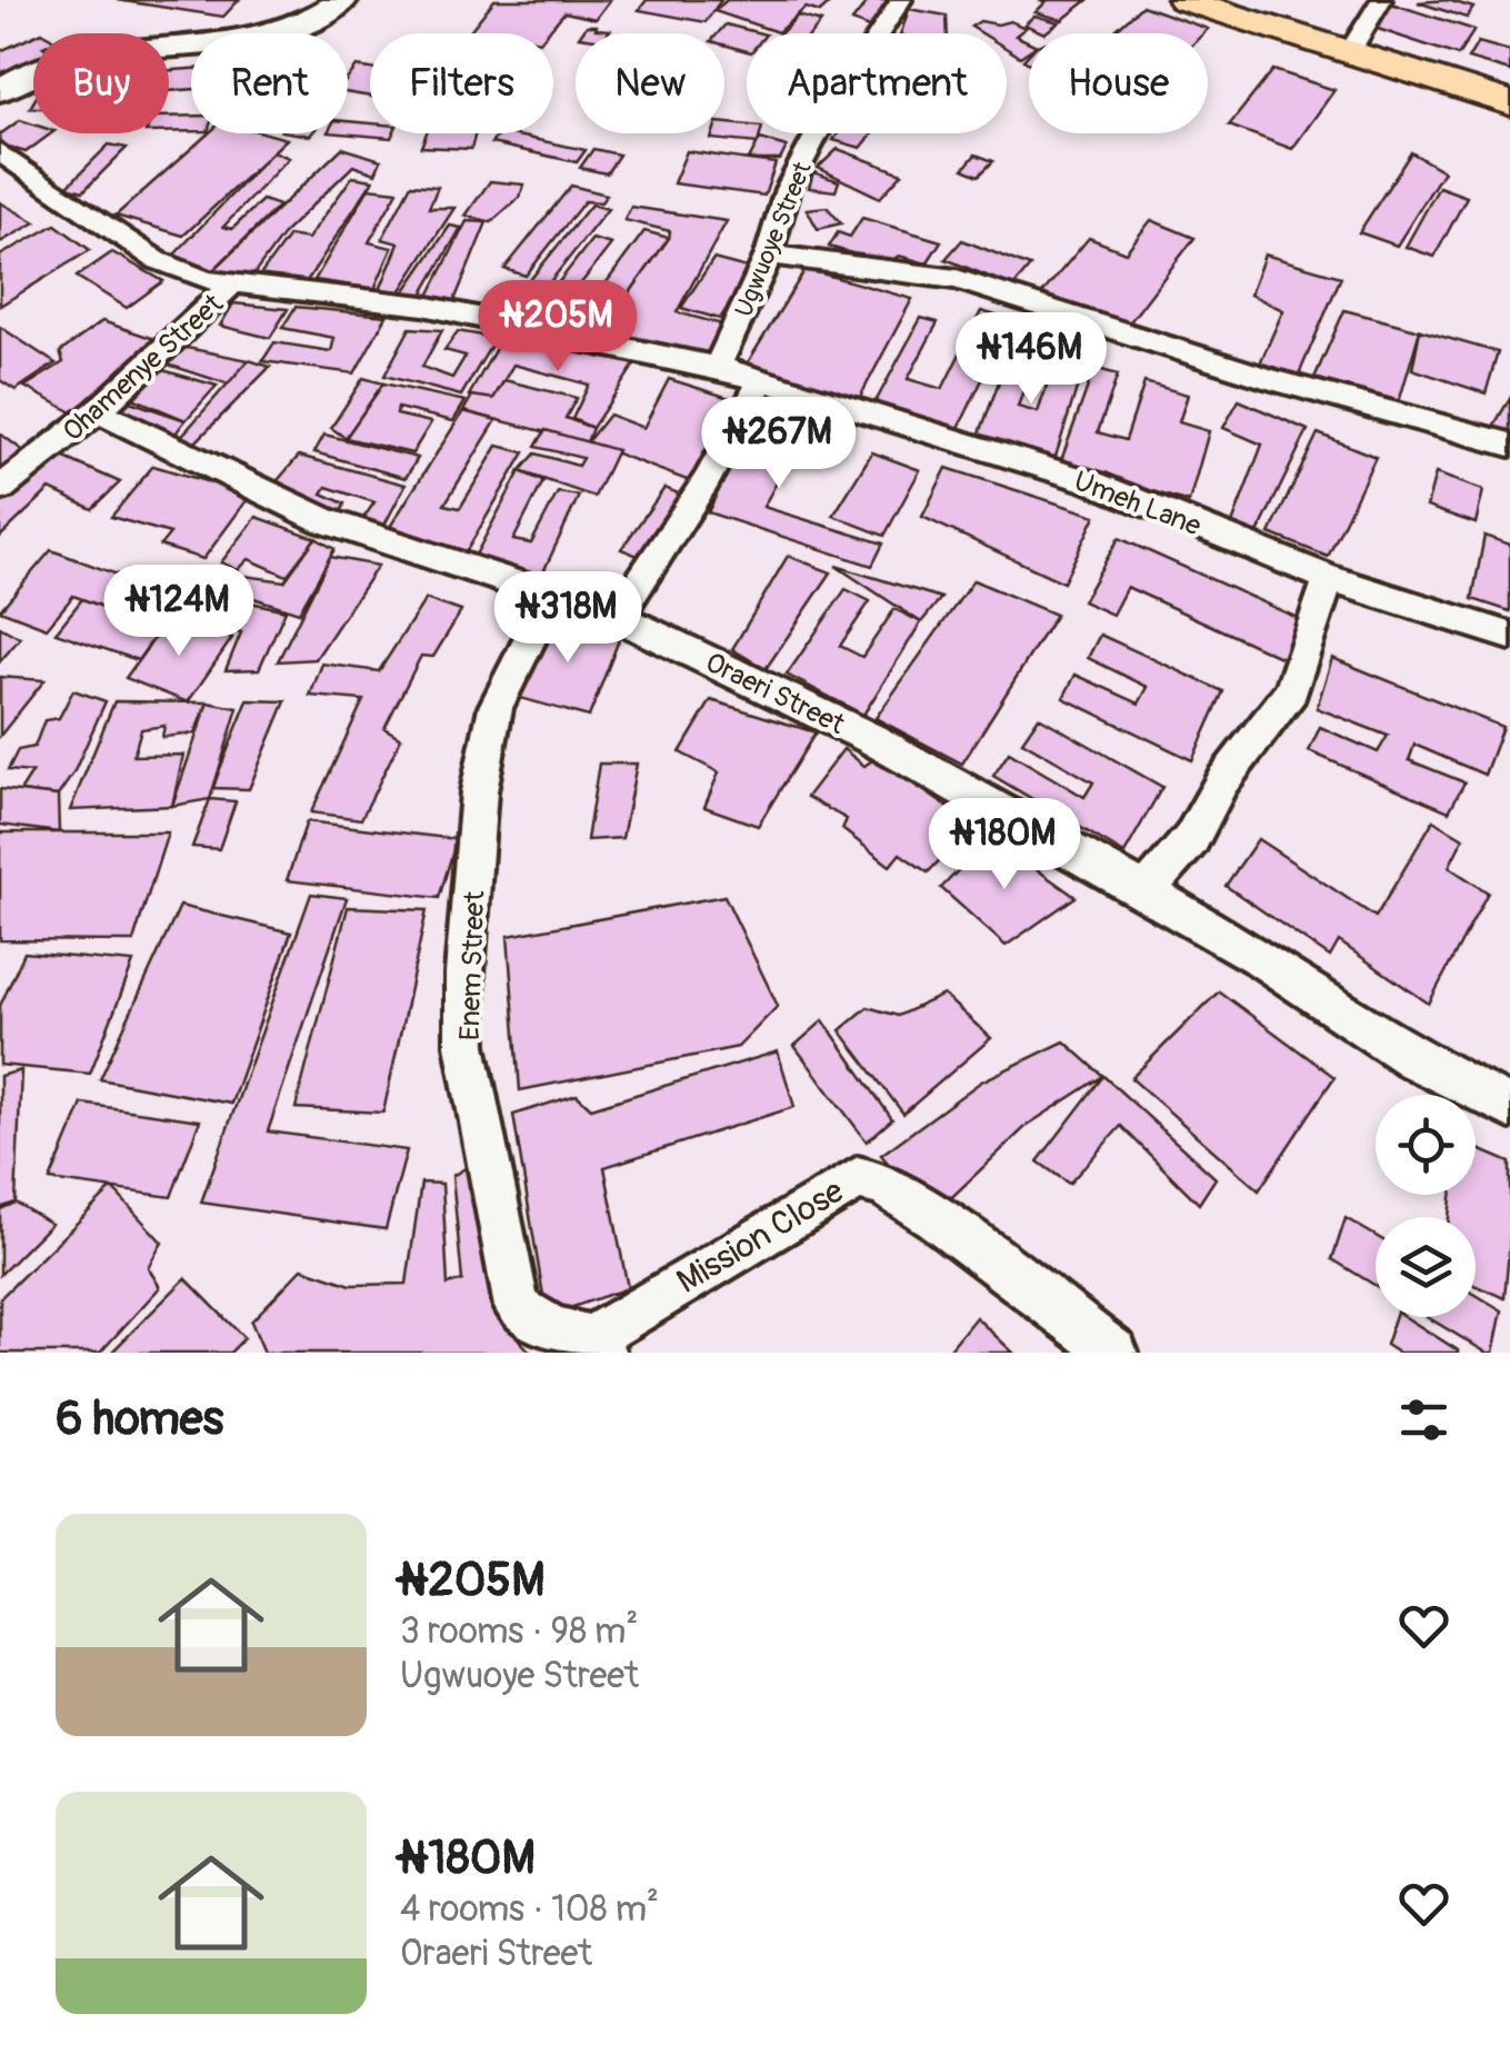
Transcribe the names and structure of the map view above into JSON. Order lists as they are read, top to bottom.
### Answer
{
  "streets": {
    "street": [
      "Ugwuoye Street",
      "Ohamenye Street",
      "Umeh Lane",
      "Oraeri Street",
      "Enem Street",
      "Mission Close"
    ]
  },
  "crossings": [
    ["Ugwuoye Street", "Umeh Lane"],
    ["Ohamenye Street", "Umeh Lane"],
    ["Ohamenye Street", "Oraeri Street"],
    ["Oraeri Street", "Enem Street"],
    ["Enem Street", "Mission Close"]
  ],
  "page": {
    "chip": [
      "Buy",
      "Rent",
      "Filters",
      "New",
      "Apartment",
      "House"
    ],
    "price": [
      "₦205M",
      "₦146M",
      "₦267M",
      "₦124M",
      "₦318M",
      "₦180M"
    ],
    "heading": "6 homes",
    "list": [
      {
        "name": "₦205M",
        "note": "3 rooms · 98 m² · Ugwuoye Street"
      },
      {
        "name": "₦180M",
        "note": "4 rooms · 108 m² · Oraeri Street"
      }
    ]
  }
}
